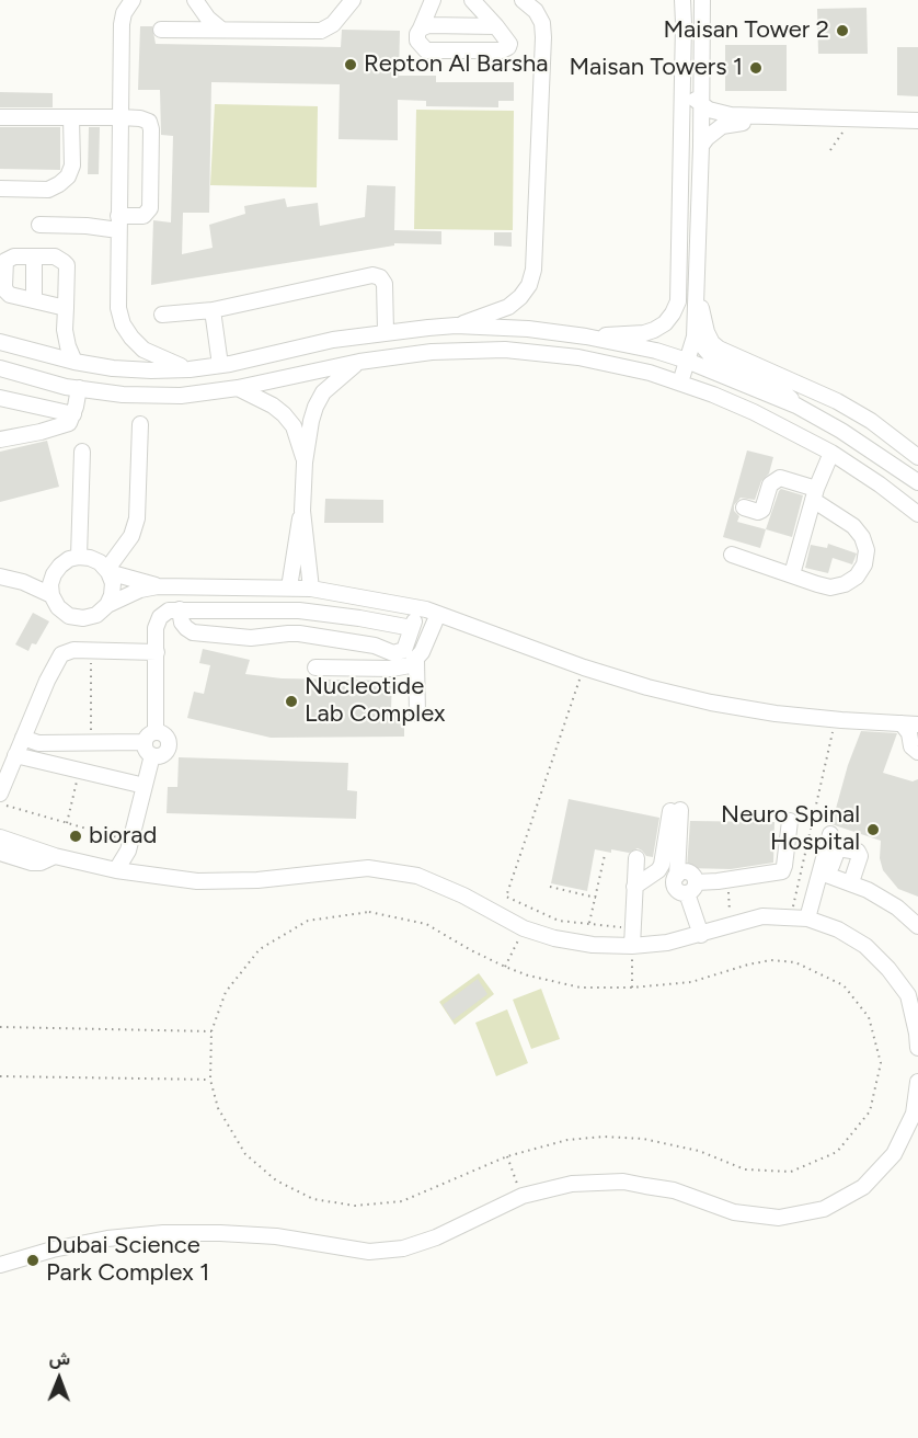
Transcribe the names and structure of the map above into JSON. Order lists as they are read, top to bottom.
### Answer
{
  "places": [
    "Maisan Tower 2",
    "Repton Al Barsha",
    "Maisan Towers 1",
    "Nucleotide Lab Complex",
    "Neuro Spinal Hospital",
    "biorad",
    "Dubai Science Park Complex 1"
  ],
  "north": "top"
}
